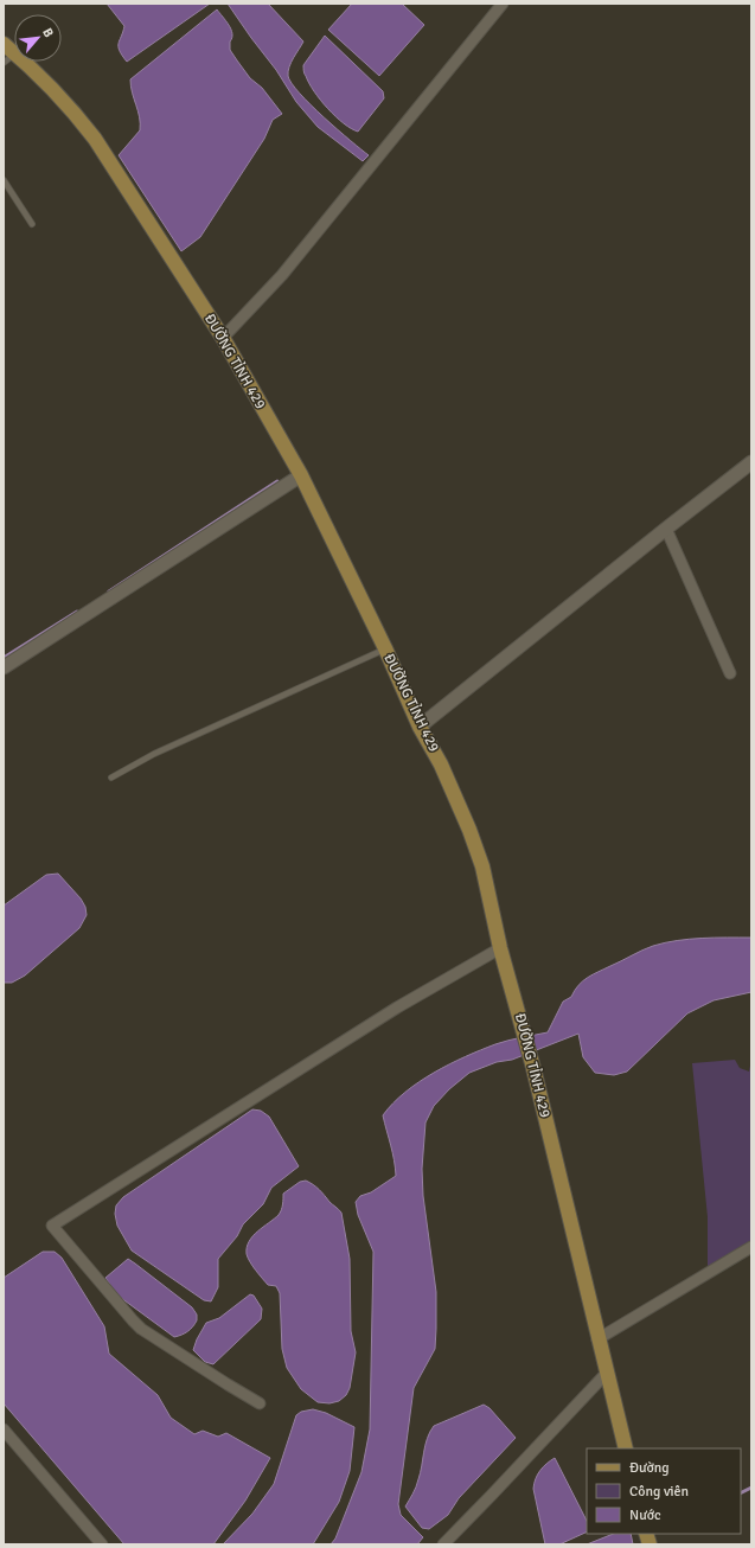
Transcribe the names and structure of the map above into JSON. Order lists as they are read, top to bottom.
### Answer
{
  "streets": {
    "main road": ["ĐƯỜNG TỈNH 429"]
  },
  "legend": ["Đường", "Công viên", "Nước"],
  "north": "top right"
}
